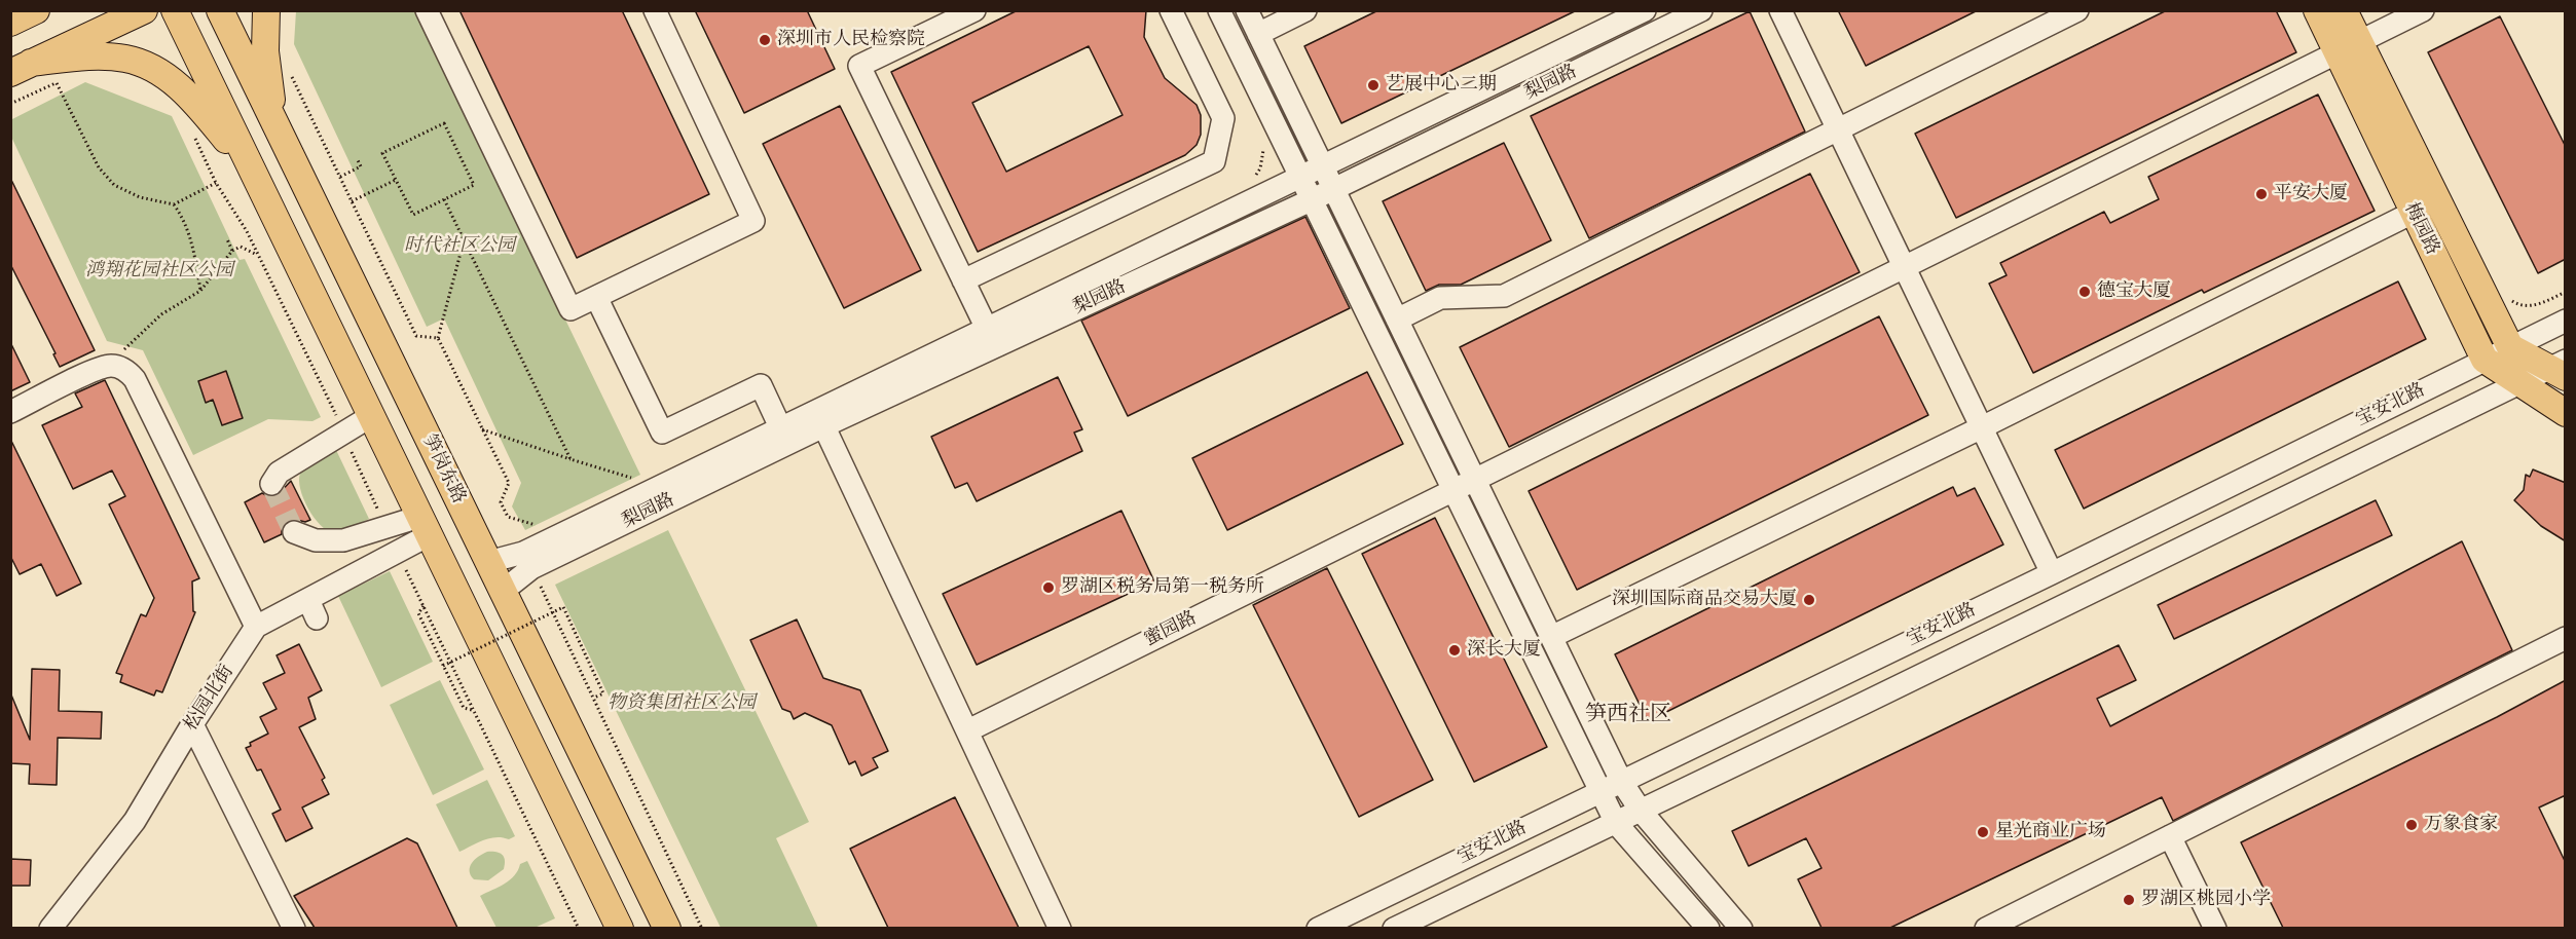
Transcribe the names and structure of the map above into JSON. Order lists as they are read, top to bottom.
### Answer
{
  "streets": {
    "main road": ["梅园路", "笋岗东路"],
    "street": [
      "梨园路",
      "宝安北路",
      "蜜园路",
      "松园北街"
    ]
  },
  "crossings": [
    ["梨园路", "笋岗东路"],
    ["梅园路", "宝安北路"],
    ["梅园路", "蜜园路"]
  ],
  "districts": ["笋西社区"],
  "parks": ["时代社区公园", "鸿翔花园社区公园", "物资集团社区公园"],
  "places": [
    "深圳市人民检察院",
    "艺展中心二期",
    "平安大厦",
    "德宝大厦",
    "罗湖区税务局第一税务所",
    "深圳国际商品交易大厦",
    "深长大厦",
    "万象食家",
    "星光商业广场",
    "罗湖区桃园小学"
  ]
}
